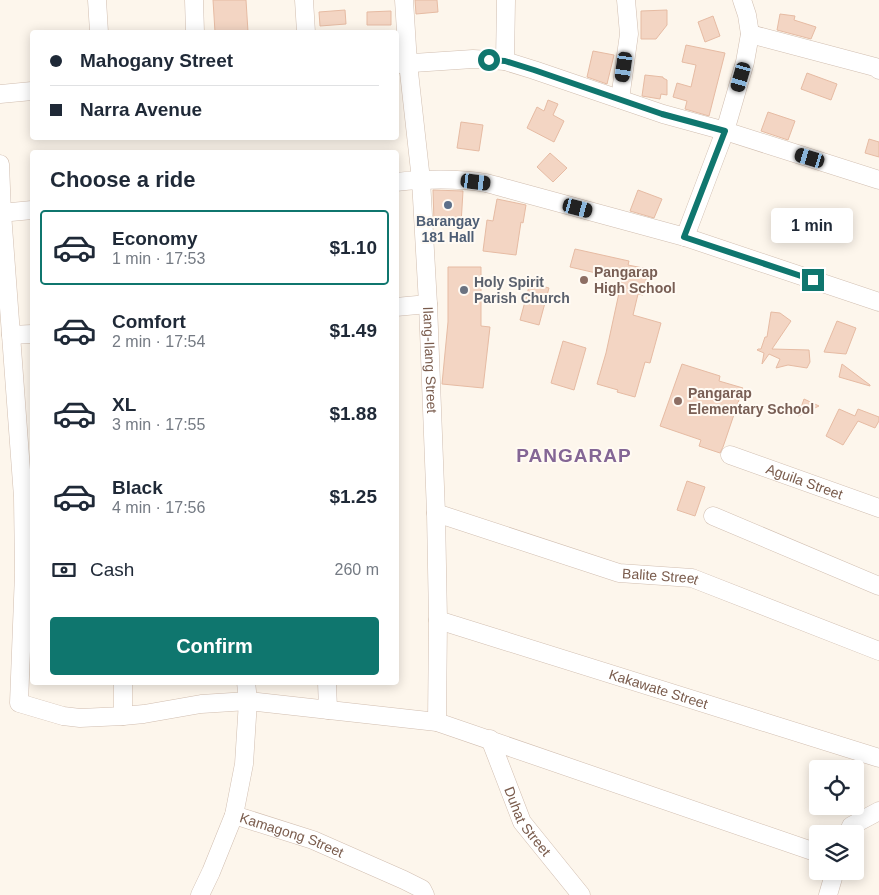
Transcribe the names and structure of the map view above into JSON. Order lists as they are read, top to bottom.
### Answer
{
  "streets": {
    "street": [
      "Ilang-Ilang Street",
      "Aguila Street",
      "Balite Street",
      "Kakawate Street",
      "Duhat Street",
      "Kamagong Street"
    ]
  },
  "crossings": [
    ["Ilang-Ilang Street", "Balite Street"],
    ["Ilang-Ilang Street", "Kakawate Street"]
  ],
  "districts": ["PANGARAP"],
  "places": [
    "Barangay 181 Hall",
    "Pangarap High School",
    "Holy Spirit Parish Church",
    "Pangarap Elementary School"
  ],
  "page": {
    "banner": ["Mahogany Street", "Narra Avenue"],
    "heading": "Choose a ride",
    "bubble": "1 min",
    "list": [
      {
        "name": "Economy",
        "note": "1 min · 17:53",
        "value": "$1.10"
      },
      {
        "name": "Comfort",
        "note": "2 min · 17:54",
        "value": "$1.49"
      },
      {
        "name": "XL",
        "note": "3 min · 17:55",
        "value": "$1.88"
      },
      {
        "name": "Black",
        "note": "4 min · 17:56",
        "value": "$1.25"
      }
    ],
    "pay": ["Cash", "260 m"],
    "buttons": "Confirm"
  }
}
